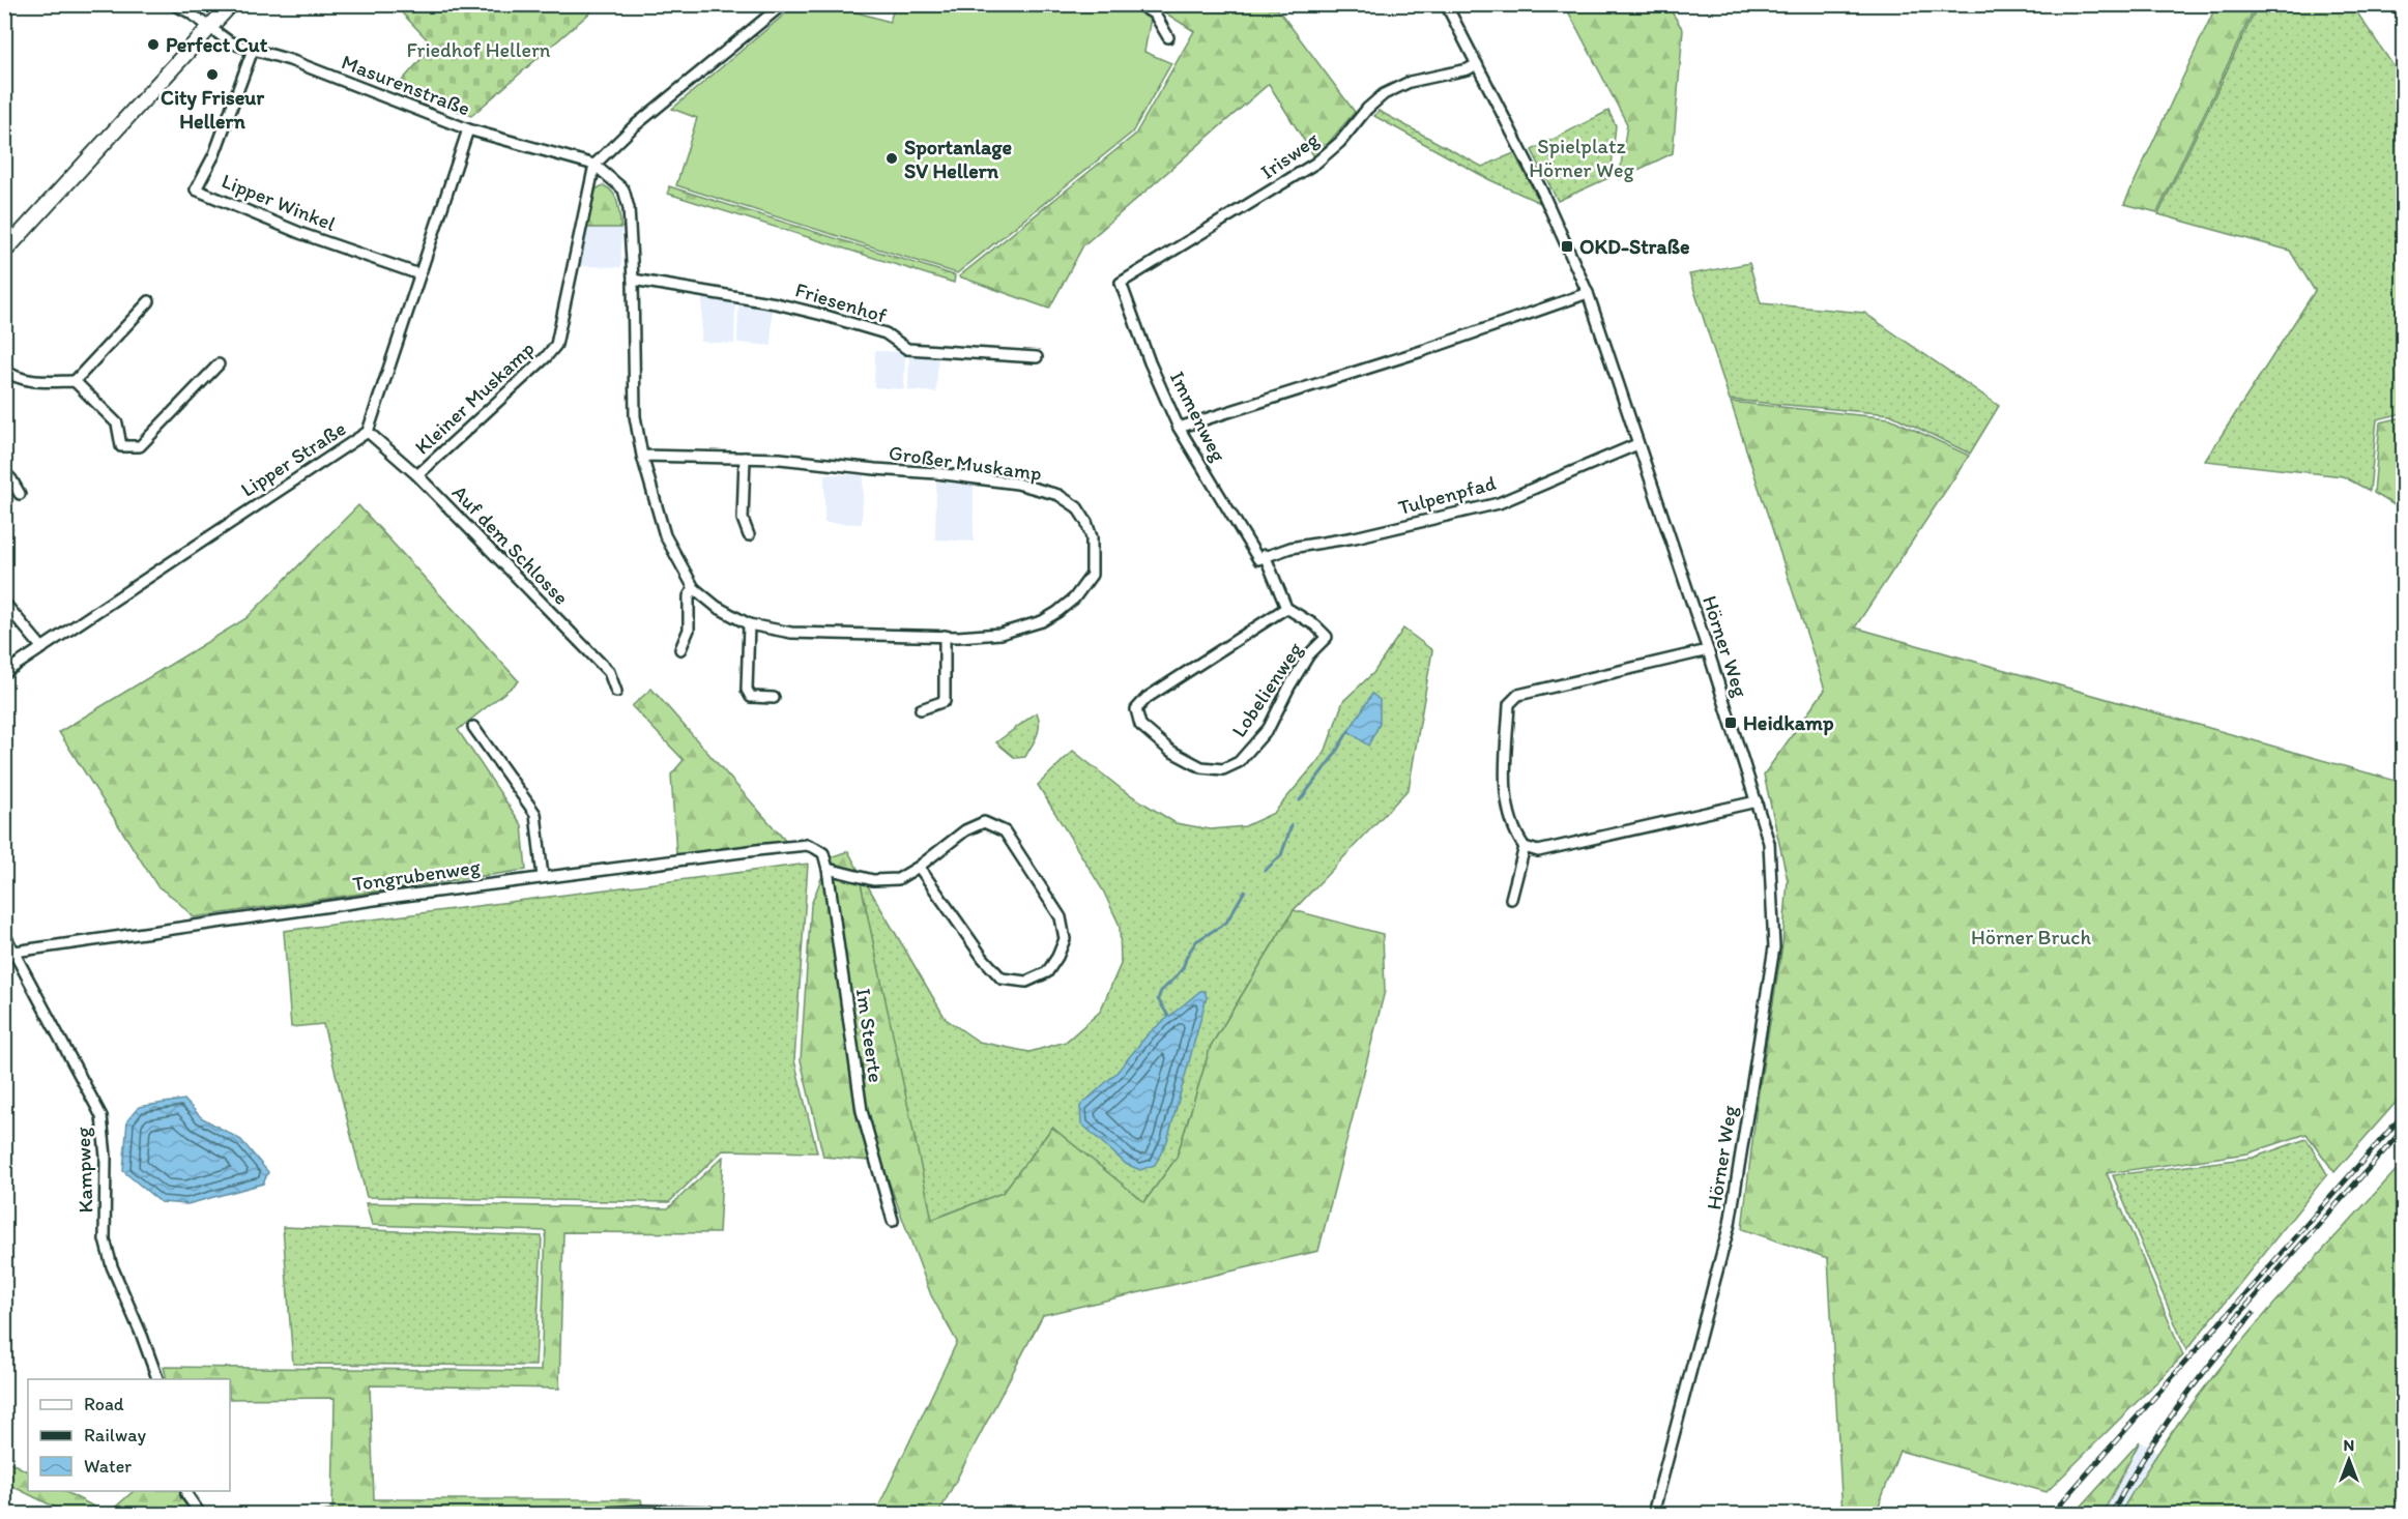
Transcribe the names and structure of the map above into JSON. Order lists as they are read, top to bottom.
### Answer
{
  "streets": {
    "street": [
      "Masurenstraße",
      "Irisweg",
      "Lipper Winkel",
      "Friesenhof",
      "Kleiner Muskamp",
      "Immenweg",
      "Lipper Straße",
      "Großer Muskamp",
      "Tulpenpfad",
      "Auf dem Schlosse",
      "Hörner Weg",
      "Lobelienweg",
      "Tongrubenweg",
      "Im Steerte",
      "Kampweg"
    ]
  },
  "crossings": [
    ["Masurenstraße", "Lipper Winkel"],
    ["Masurenstraße", "Kleiner Muskamp"],
    ["Masurenstraße", "Lipper Straße"],
    ["Masurenstraße", "Großer Muskamp"],
    ["Irisweg", "Immenweg"],
    ["Irisweg", "Hörner Weg"],
    ["Lipper Winkel", "Lipper Straße"],
    ["Friesenhof", "Großer Muskamp"],
    ["Kleiner Muskamp", "Großer Muskamp"],
    ["Kleiner Muskamp", "Auf dem Schlosse"],
    ["Immenweg", "Tulpenpfad"],
    ["Immenweg", "Lobelienweg"],
    ["Lipper Straße", "Auf dem Schlosse"],
    ["Tulpenpfad", "Hörner Weg"],
    ["Tulpenpfad", "Lobelienweg"],
    ["Tongrubenweg", "Im Steerte"],
    ["Tongrubenweg", "Kampweg"]
  ],
  "parks": ["Friedhof Hellern", "Spielplatz Hörner Weg", "Hörner Bruch"],
  "places": {
    "other": ["Perfect Cut", "City Friseur Hellern", "Sportanlage SV Hellern"],
    "transit": ["OKD-Straße", "Heidkamp"]
  },
  "legend": ["Road", "Railway", "Water"],
  "north": "top"
}
